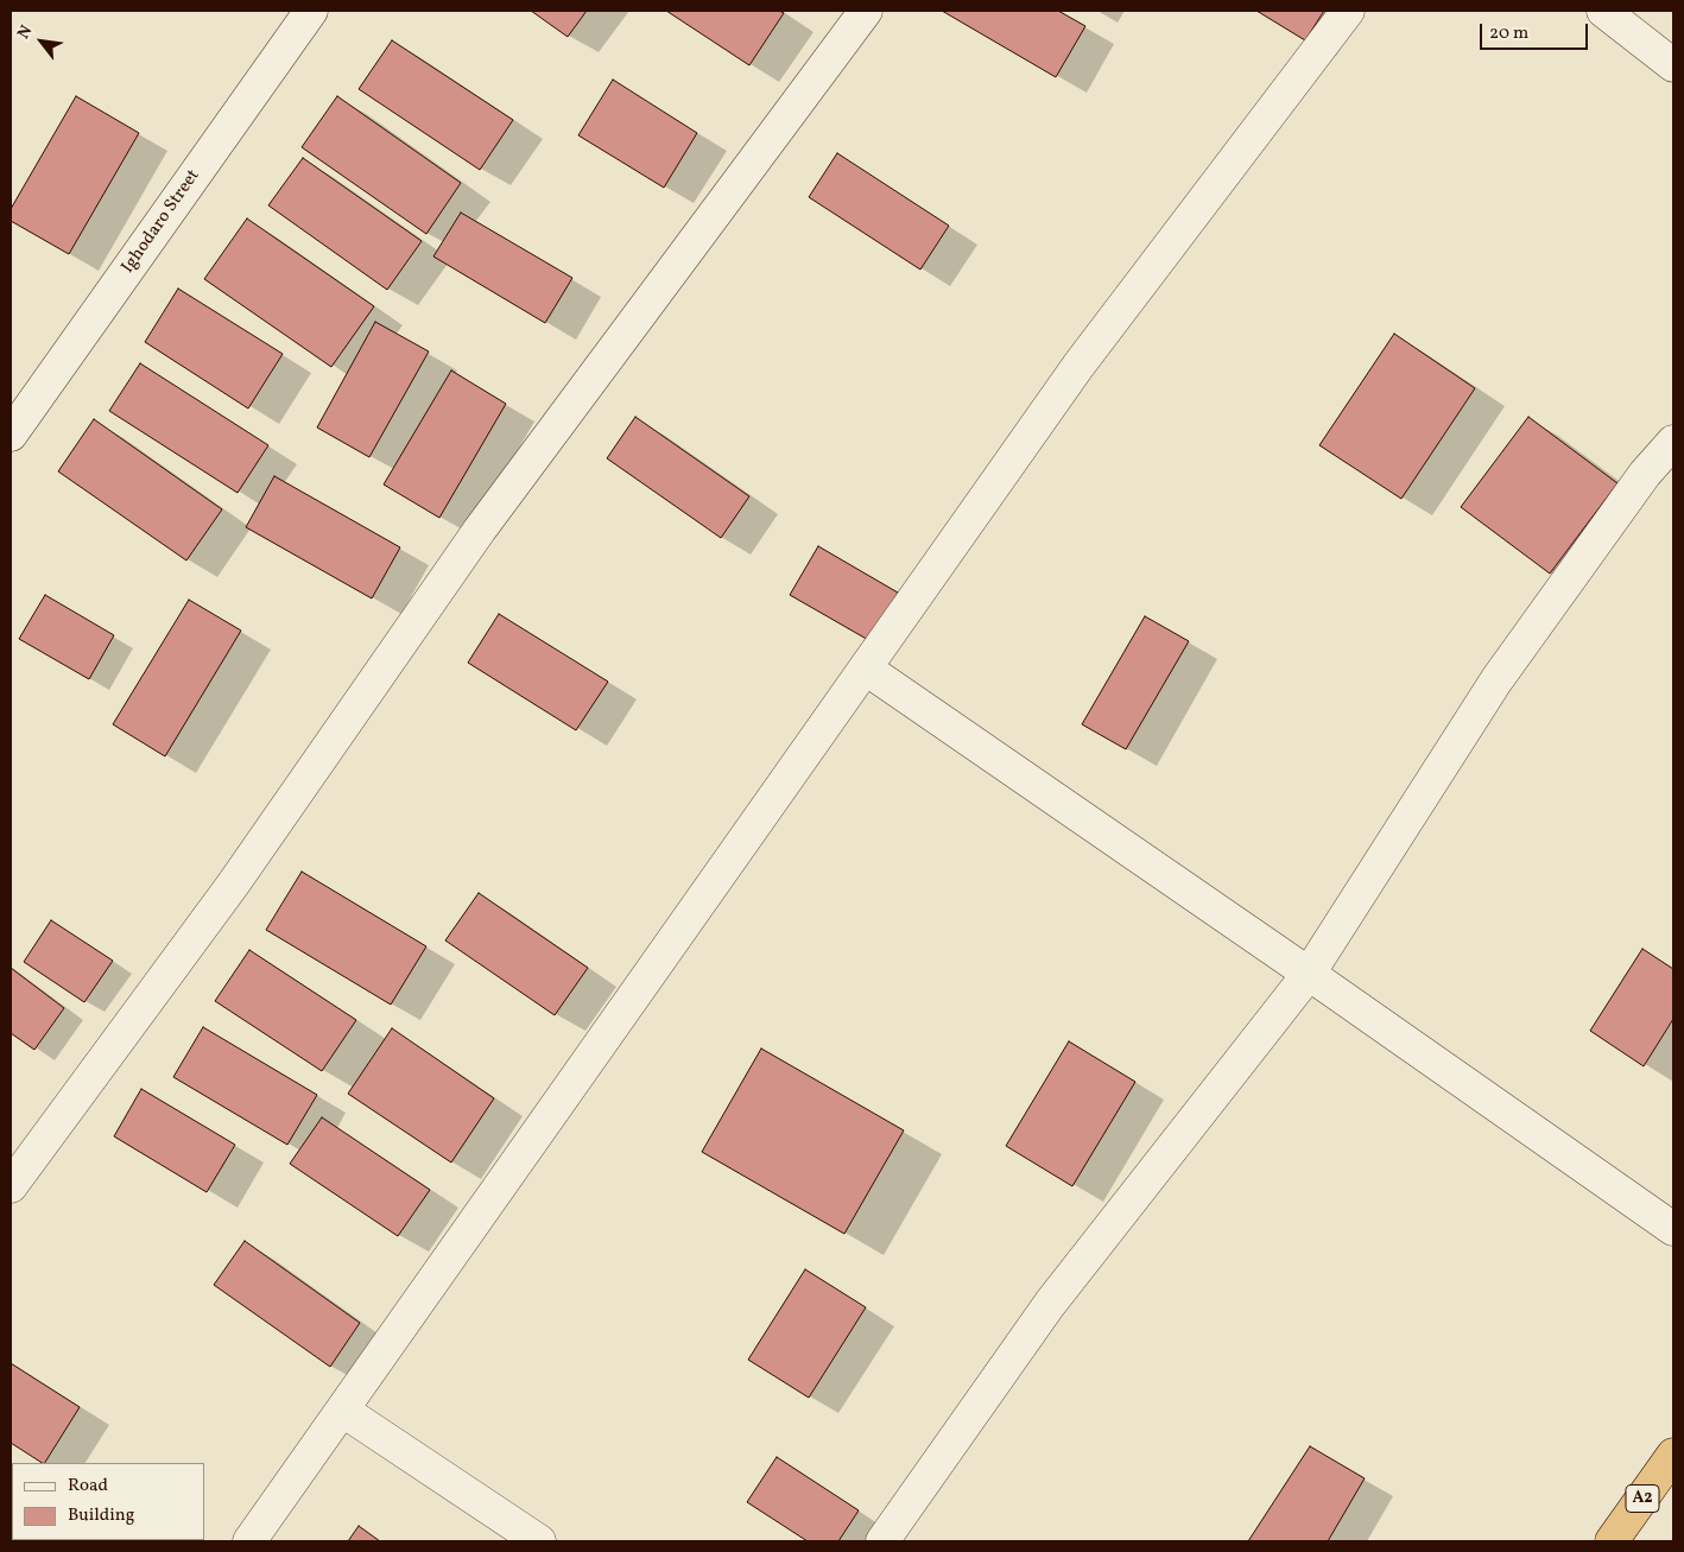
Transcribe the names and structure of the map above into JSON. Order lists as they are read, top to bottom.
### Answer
{
  "streets": {
    "highway": ["A2"],
    "street": ["Ighodaro Street"]
  },
  "legend": ["Road", "Building"],
  "scale_bar": "20 m",
  "north": "top left"
}
